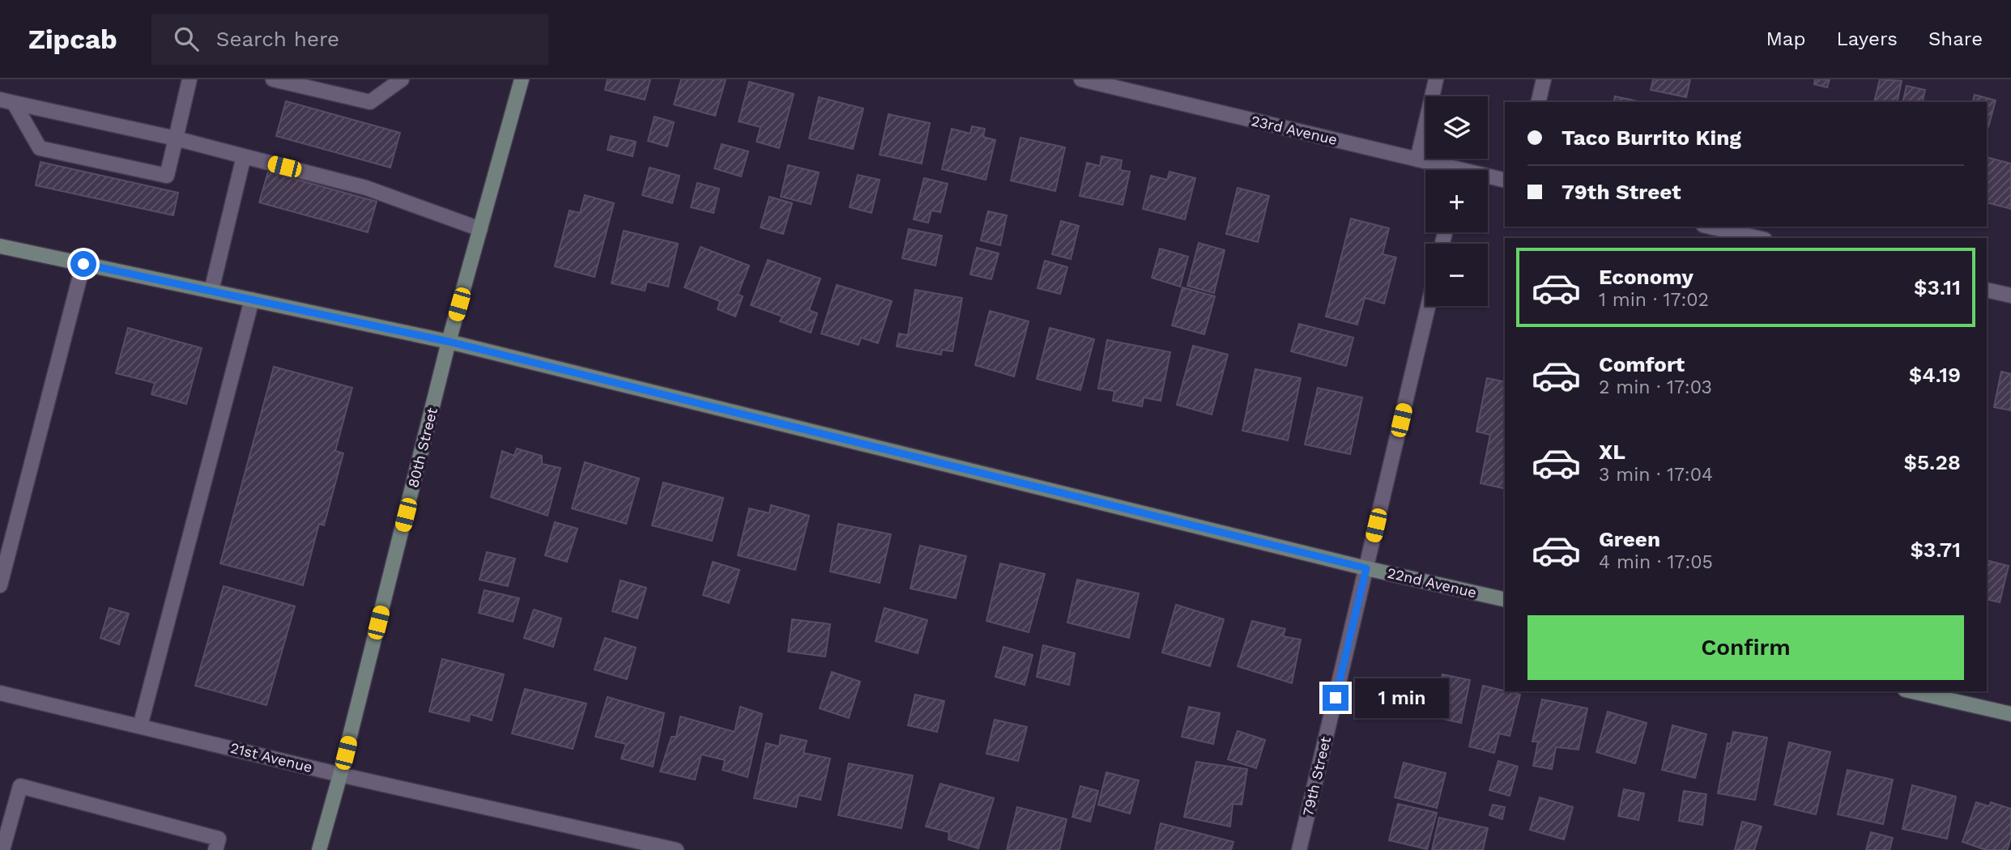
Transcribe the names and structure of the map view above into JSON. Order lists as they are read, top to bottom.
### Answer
{
  "streets": {
    "street": [
      "23rd Avenue",
      "80th Street",
      "22nd Avenue",
      "21st Avenue",
      "79th Street"
    ]
  },
  "crossings": [
    ["80th Street", "22nd Avenue"],
    ["80th Street", "21st Avenue"],
    ["22nd Avenue", "79th Street"]
  ],
  "page": {
    "header": "Zipcab",
    "search": "Search here",
    "nav": ["Map", "Layers", "Share"],
    "map_buttons": ["+", "−"],
    "banner": ["Taco Burrito King", "79th Street"],
    "list": [
      {
        "name": "Economy",
        "note": "1 min · 17:02",
        "value": "$3.11"
      },
      {
        "name": "Comfort",
        "note": "2 min · 17:03",
        "value": "$4.19"
      },
      {
        "name": "XL",
        "note": "3 min · 17:04",
        "value": "$5.28"
      },
      {
        "name": "Green",
        "note": "4 min · 17:05",
        "value": "$3.71"
      }
    ],
    "buttons": "Confirm",
    "bubble": "1 min"
  }
}
